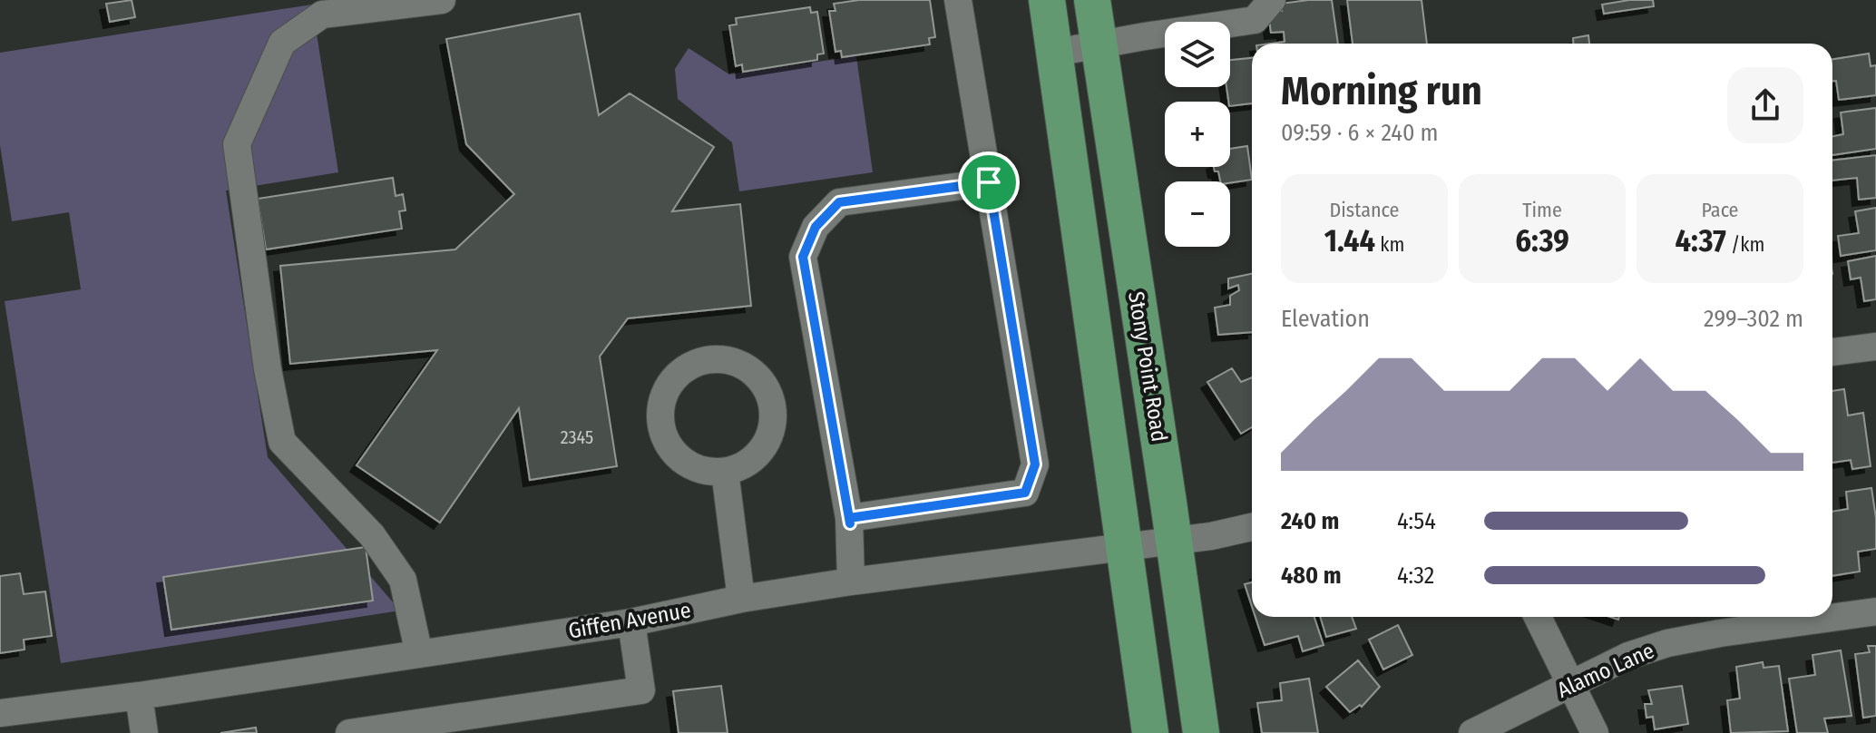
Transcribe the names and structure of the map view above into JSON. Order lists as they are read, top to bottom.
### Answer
{
  "streets": {
    "main road": ["Stony Point Road"],
    "street": ["Giffen Avenue", "Alamo Lane"]
  },
  "crossings": [
    ["Stony Point Road", "Giffen Avenue"]
  ],
  "house_numbers": ["2345"],
  "page": {
    "map_buttons": ["+", "−"],
    "heading": ["Morning run", "09:59 · 6 × 240 m"],
    "stats": [
      ["Distance", "1.44 km"],
      ["Time", "6:39"],
      ["Pace", "4:37 /km"]
    ],
    "chart": ["Elevation", "299–302 m"],
    "list": [
      {
        "name": "240 m",
        "note": "4:54"
      },
      {
        "name": "480 m",
        "note": "4:32"
      }
    ]
  }
}
